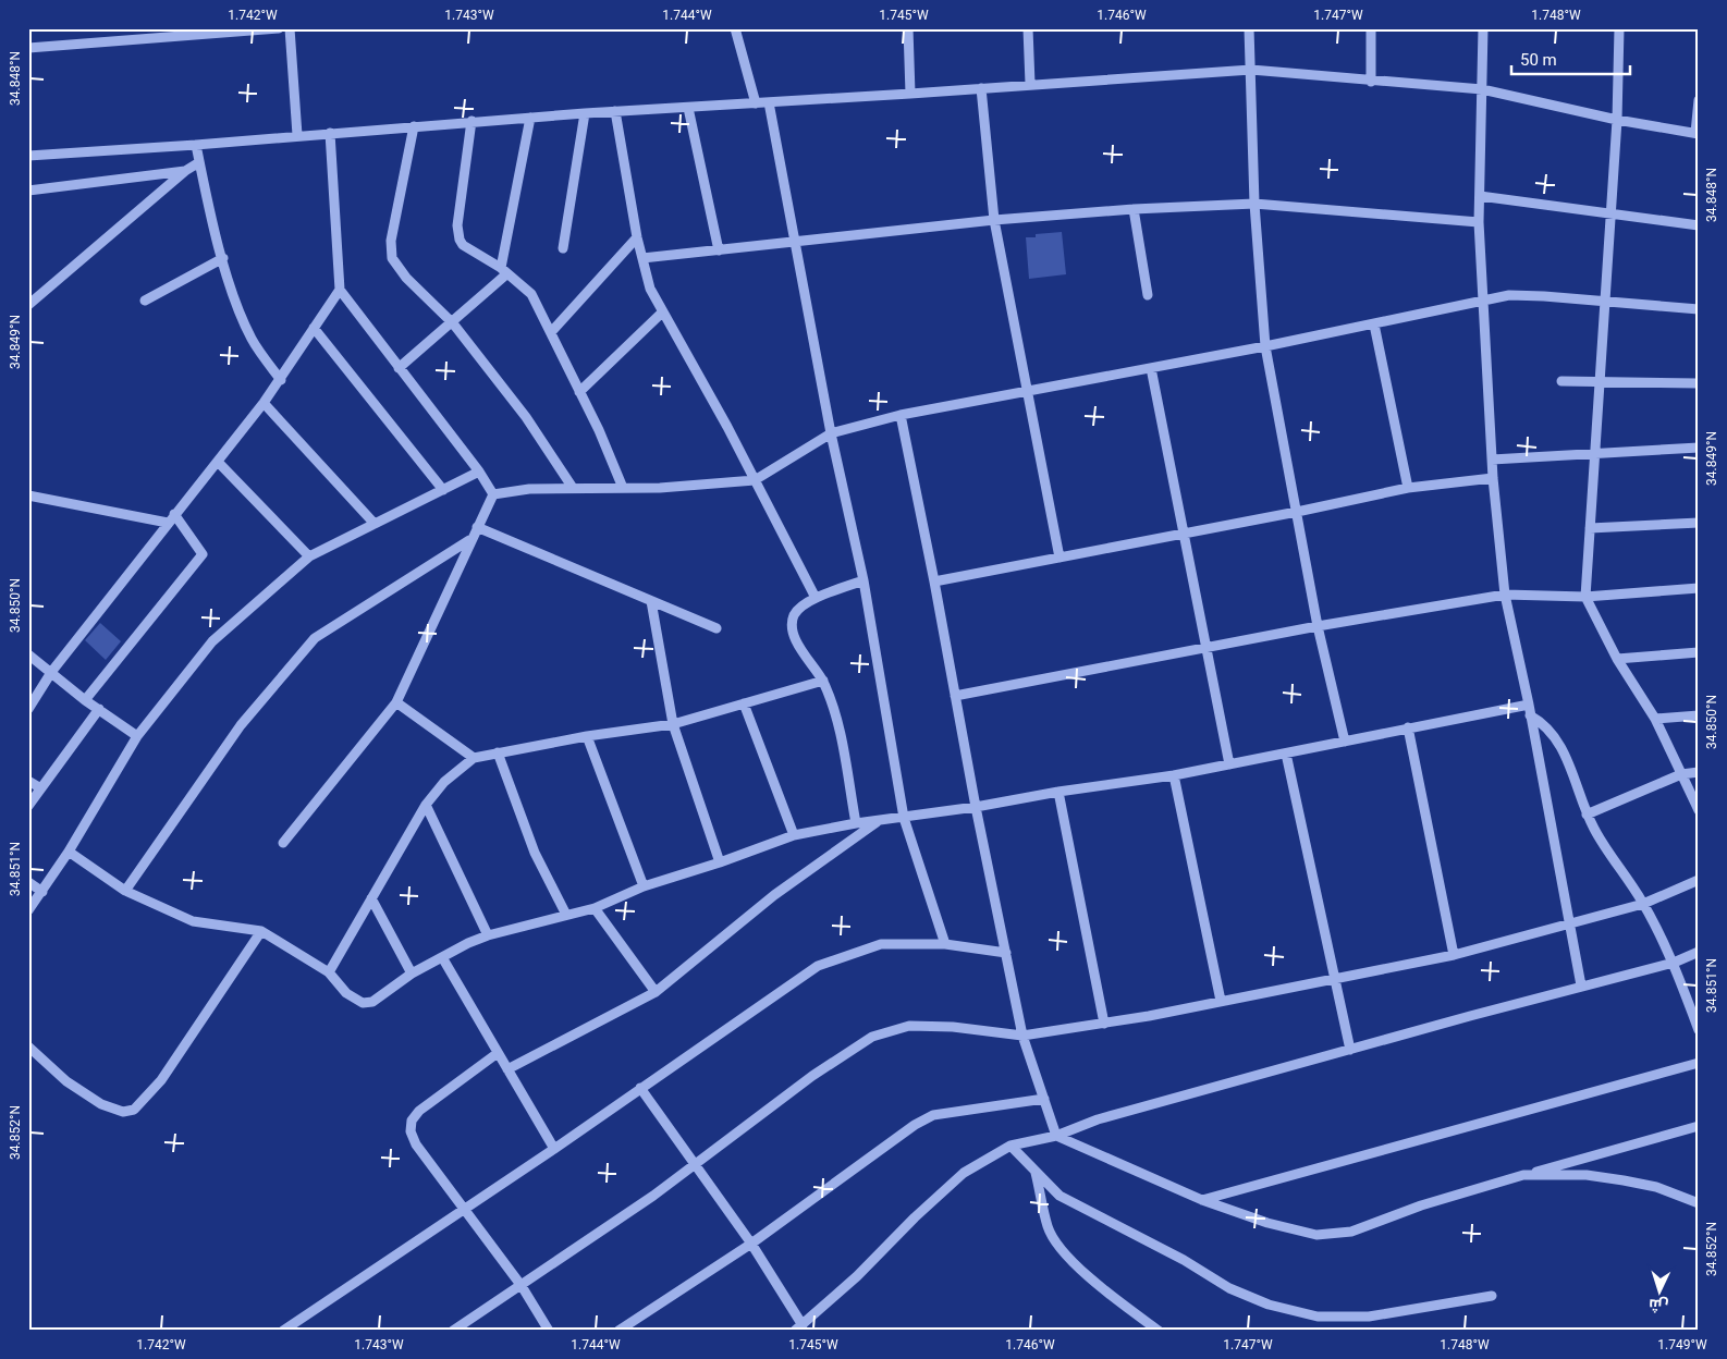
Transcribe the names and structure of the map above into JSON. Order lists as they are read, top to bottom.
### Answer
{
  "scale_bar": "50 m",
  "north": "bottom",
  "coordinates": [
    "1.742°W",
    "1.743°W",
    "1.744°W",
    "1.745°W",
    "1.746°W",
    "1.747°W",
    "1.748°W",
    "34.848°N",
    "34.849°N",
    "34.850°N",
    "34.851°N",
    "34.852°N",
    "1.749°W"
  ]
}
